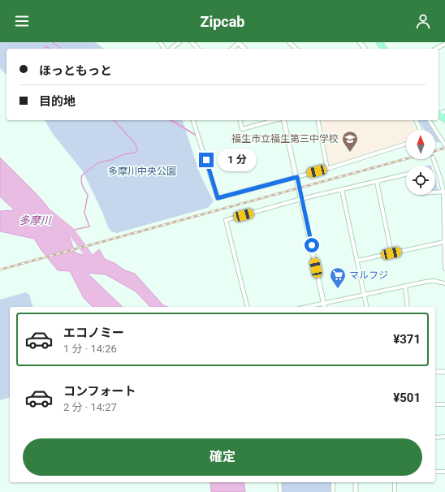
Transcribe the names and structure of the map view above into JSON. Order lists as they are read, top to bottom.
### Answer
{
  "water": ["多摩川"],
  "parks": ["多摩川中央公園"],
  "places": {
    "school or university": ["福生市立福生第三中学校"],
    "supermarket": ["マルフジ"]
  },
  "north": "top",
  "page": {
    "header": "Zipcab",
    "banner": ["ほっともっと", "目的地"],
    "bubble": "1 分",
    "list": [
      {
        "name": "エコノミー",
        "note": "1 分 · 14:26",
        "value": "¥371"
      },
      {
        "name": "コンフォート",
        "note": "2 分 · 14:27",
        "value": "¥501"
      }
    ],
    "buttons": "確定"
  }
}
